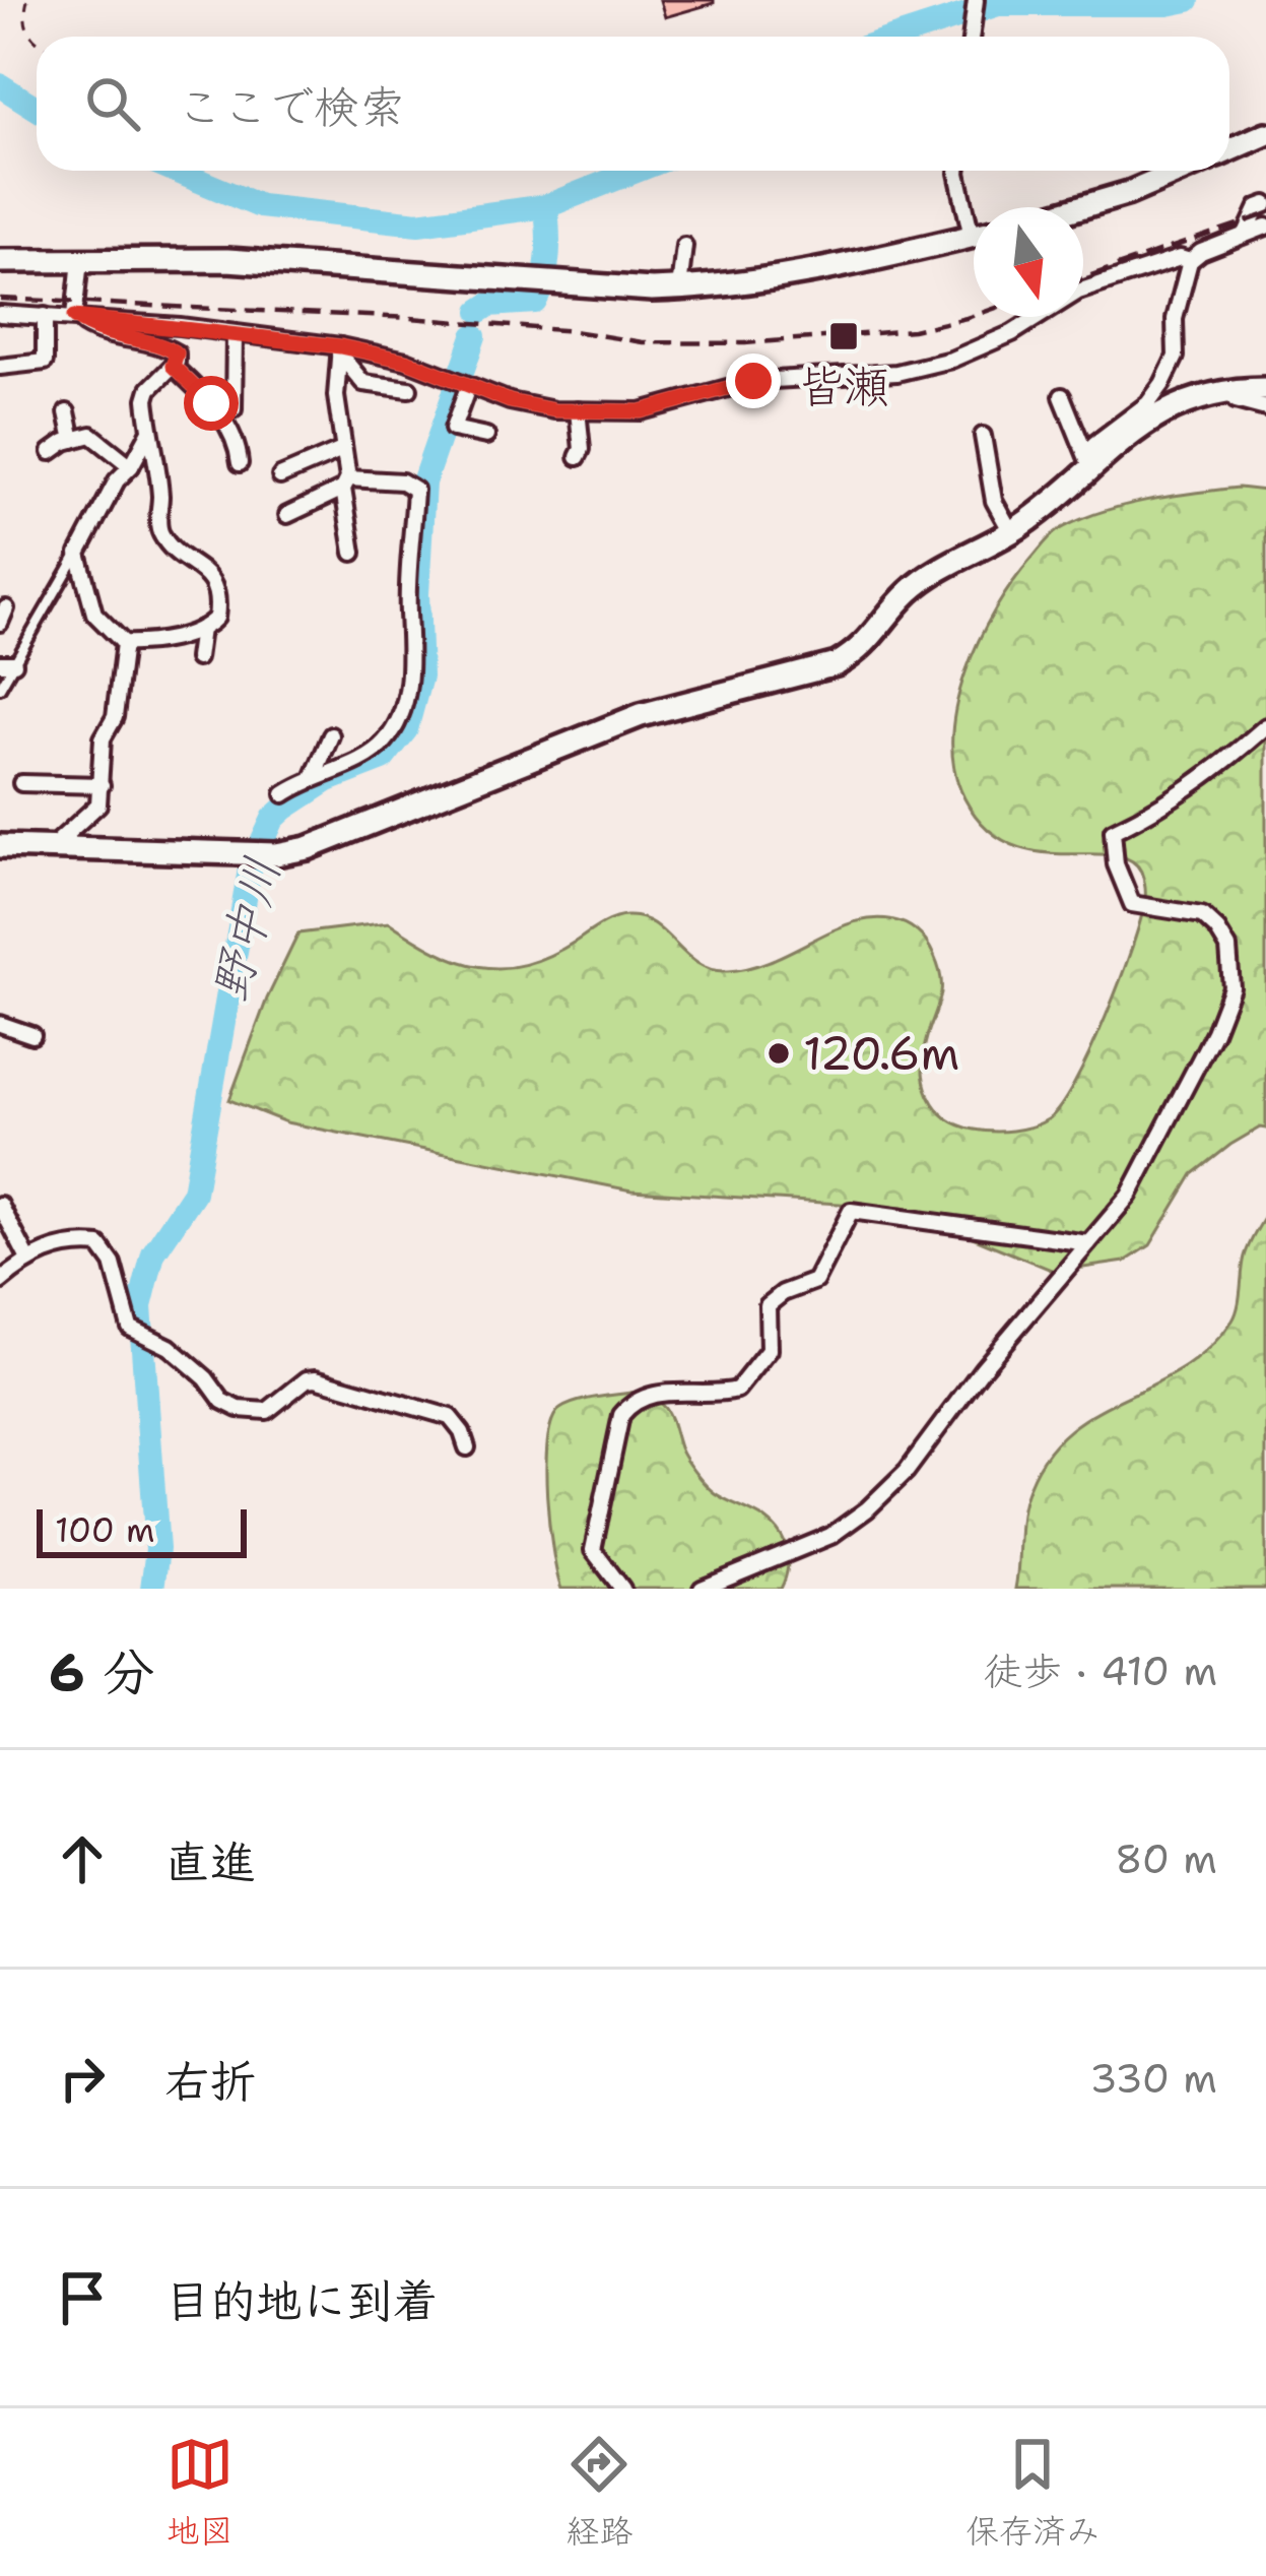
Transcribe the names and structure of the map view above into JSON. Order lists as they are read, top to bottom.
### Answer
{
  "water": ["野中川"],
  "places": {
    "transit": ["皆瀬"],
    "other": ["120.6m"]
  },
  "scale_bar": "100 m",
  "north": "bottom",
  "page": {
    "search": "ここで検索",
    "scale": "100 m",
    "heading": ["6 分", "徒歩 · 410 m"],
    "list": [
      ["直進", "80 m"],
      ["右折", "330 m"],
      "目的地に到着"
    ],
    "nav": ["地図", "経路", "保存済み"]
  }
}
